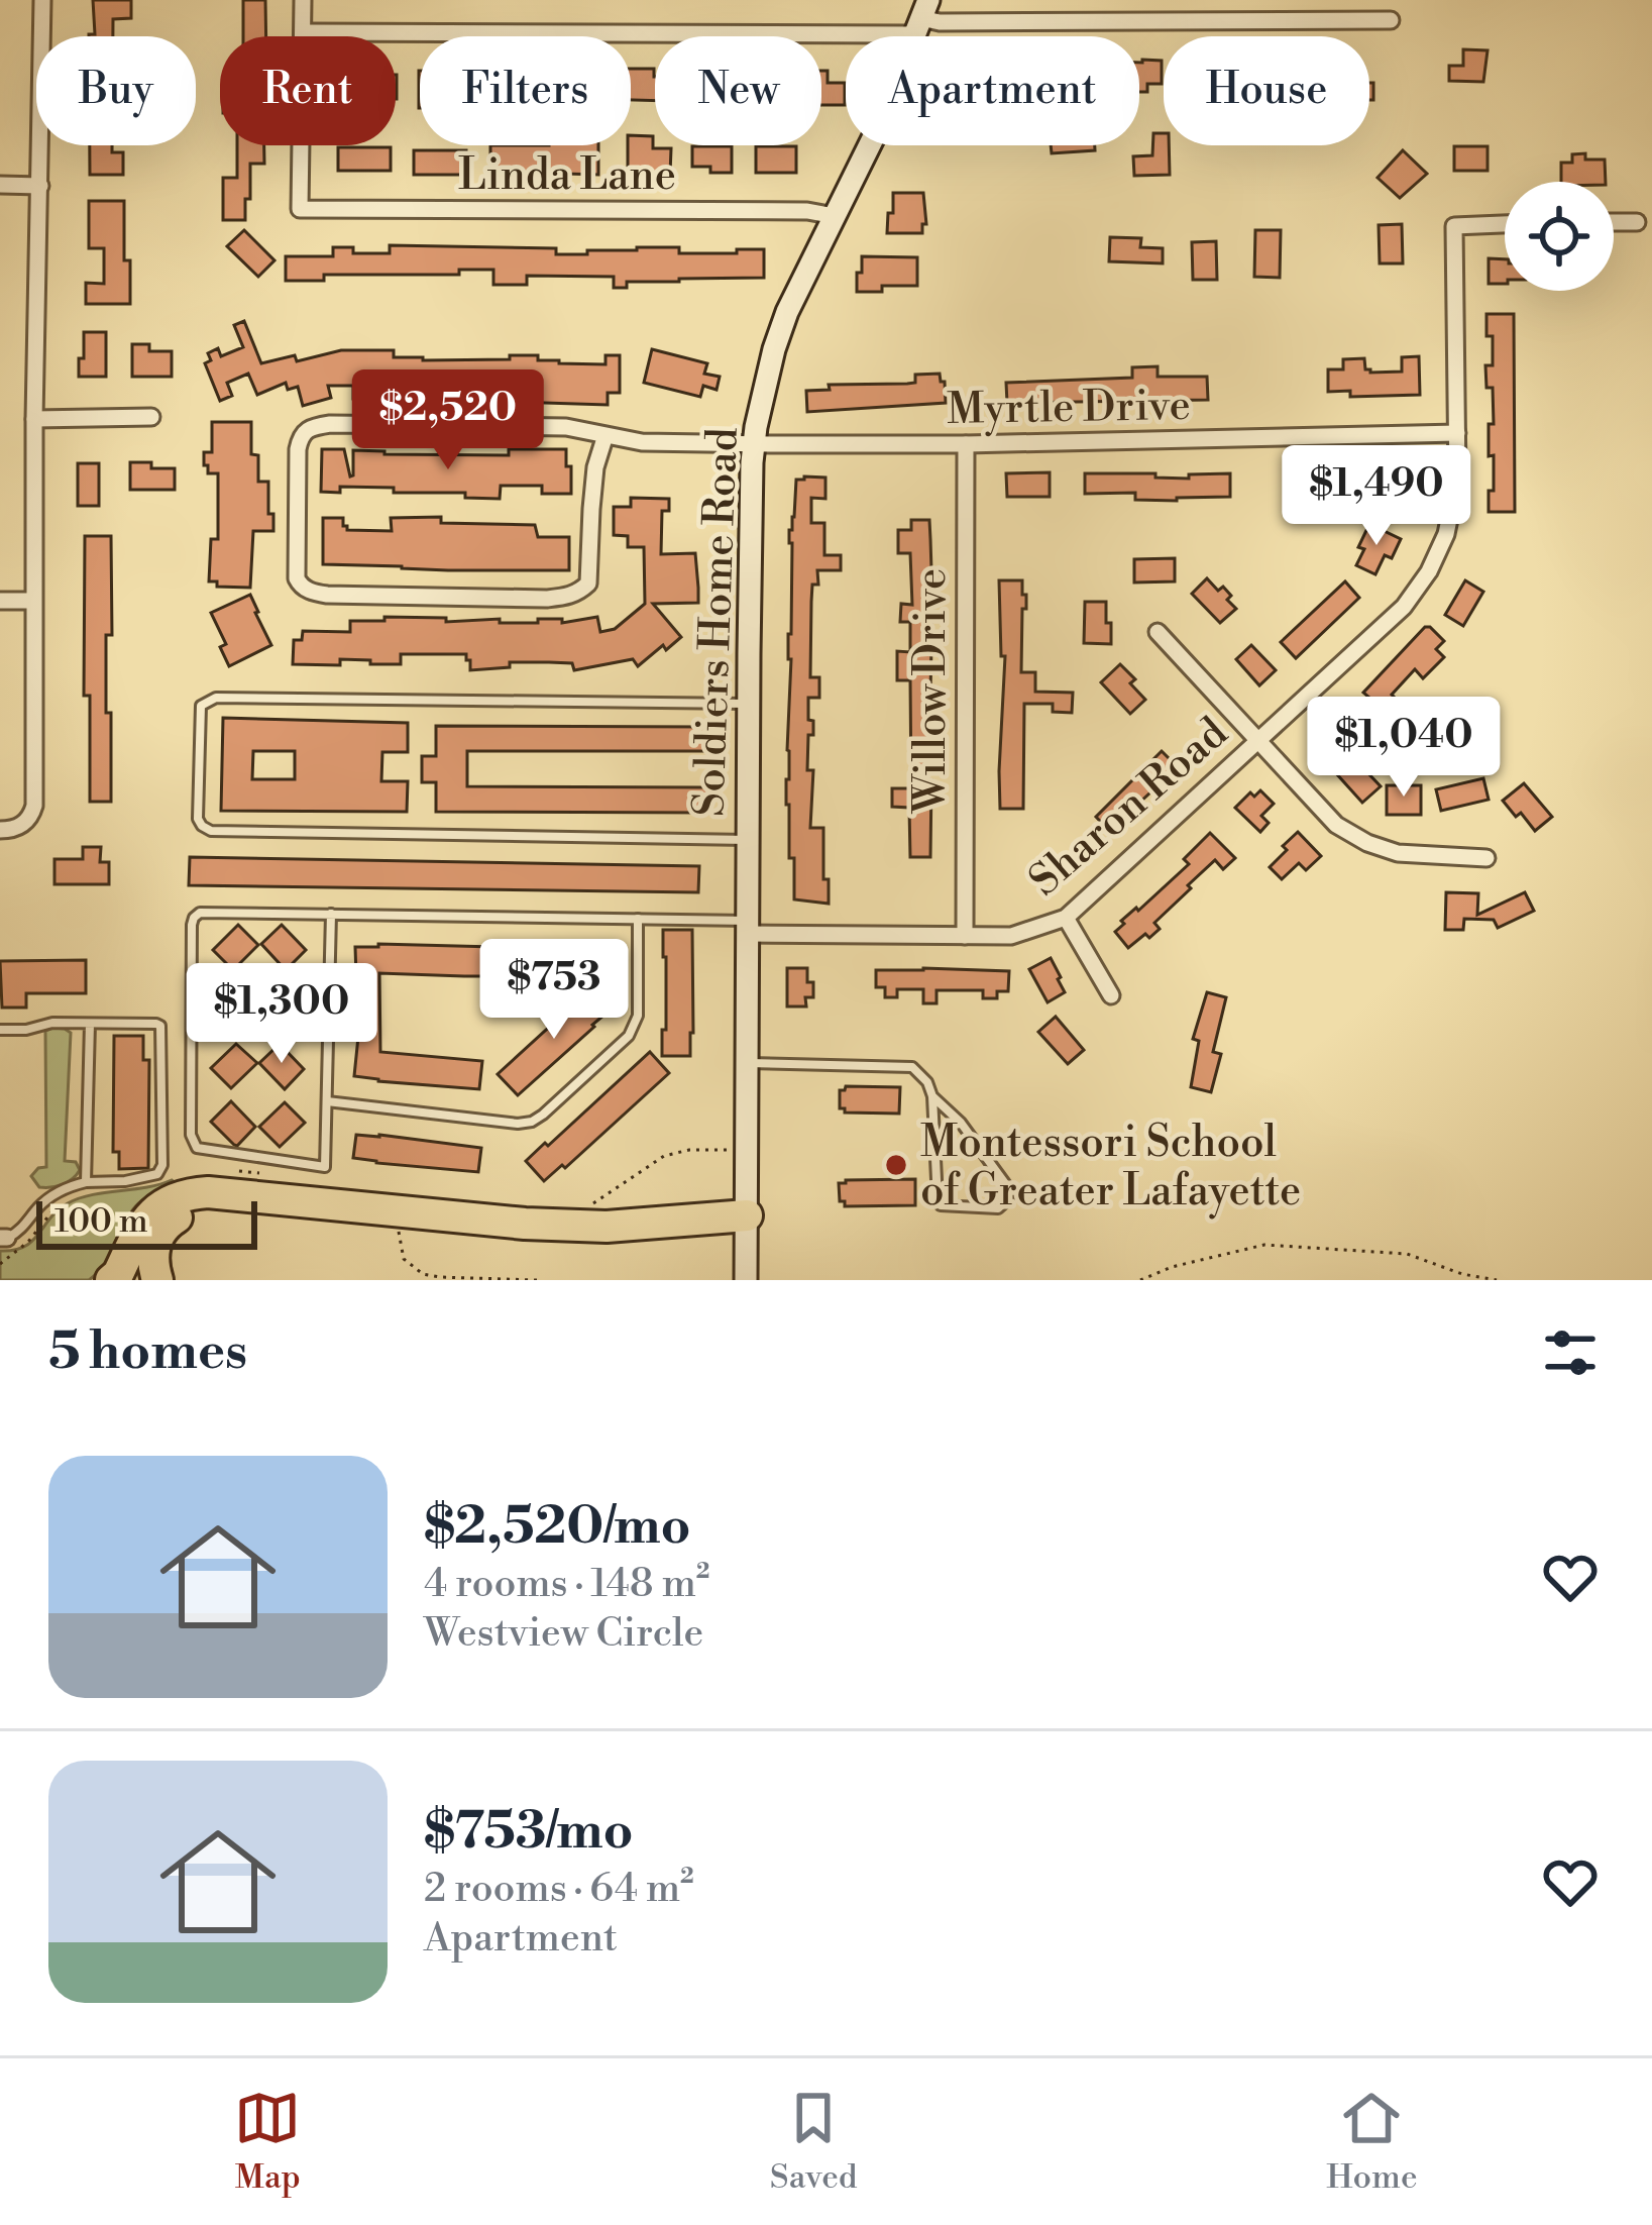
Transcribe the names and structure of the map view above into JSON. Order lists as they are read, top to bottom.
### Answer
{
  "streets": {
    "street": [
      "Linda Lane",
      "Myrtle Drive",
      "Soldiers Home Road",
      "Willow Drive",
      "Sharon Road"
    ]
  },
  "crossings": [
    ["Linda Lane", "Soldiers Home Road"],
    ["Myrtle Drive", "Soldiers Home Road"],
    ["Myrtle Drive", "Willow Drive"],
    ["Myrtle Drive", "Sharon Road"],
    ["Soldiers Home Road", "Sharon Road"],
    ["Willow Drive", "Sharon Road"]
  ],
  "places": ["Montessori School of Greater Lafayette"],
  "scale_bar": "100 m",
  "page": {
    "chip": [
      "Buy",
      "Rent",
      "Filters",
      "New",
      "Apartment",
      "House"
    ],
    "price": [
      "$2,520",
      "$1,490",
      "$1,040",
      "$753",
      "$1,300"
    ],
    "scale": "100 m",
    "heading": "5 homes",
    "list": [
      {
        "name": "$2,520/mo",
        "note": "4 rooms · 148 m² · Westview Circle"
      },
      {
        "name": "$753/mo",
        "note": "2 rooms · 64 m² · Apartment"
      }
    ],
    "tabs": ["Map", "Saved", "Home"]
  }
}
